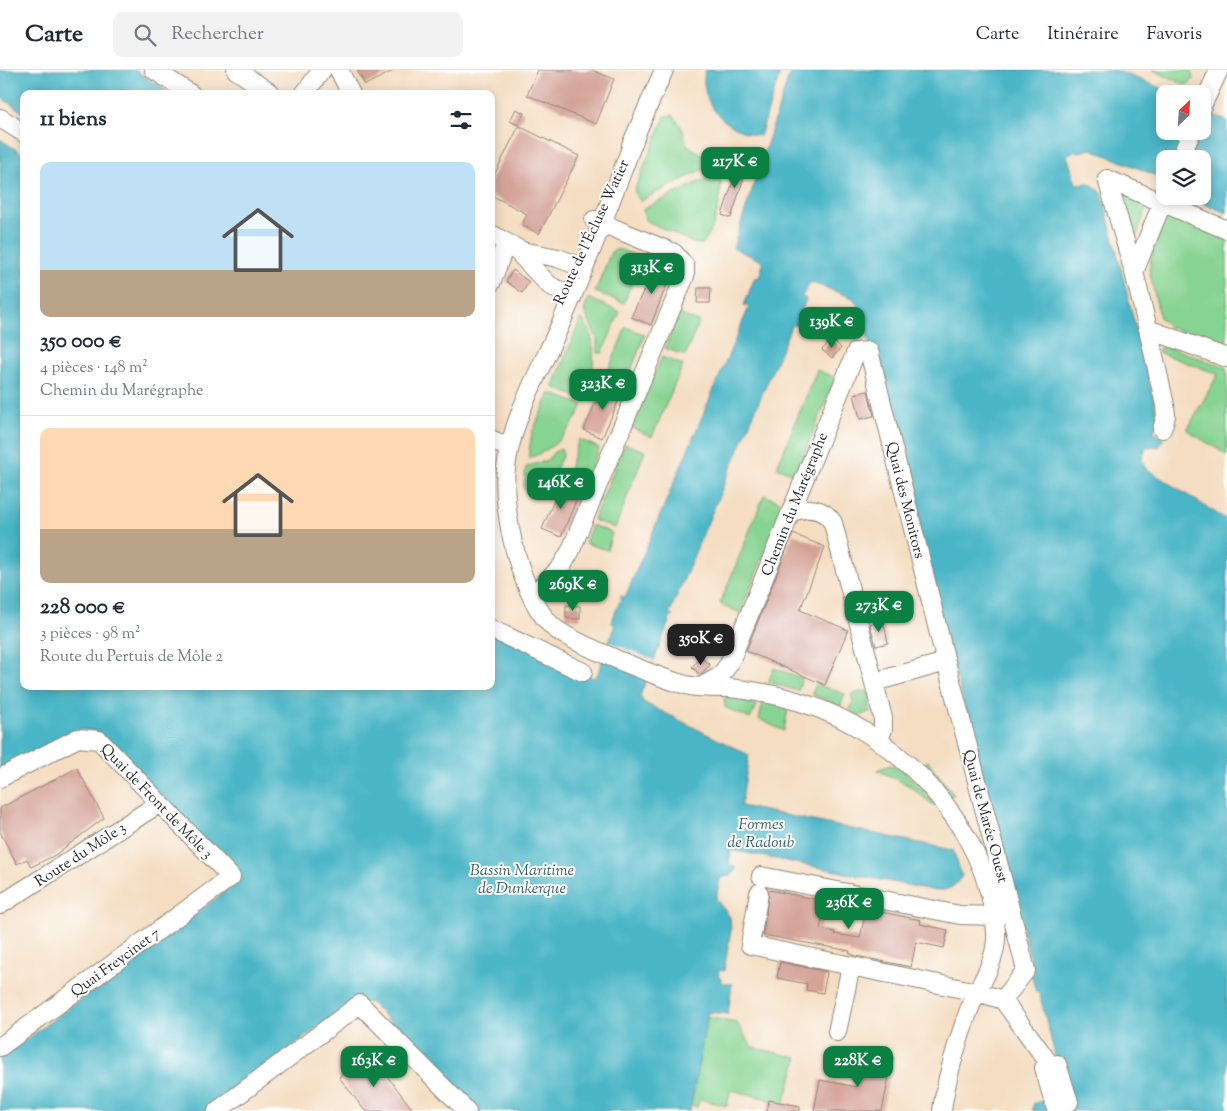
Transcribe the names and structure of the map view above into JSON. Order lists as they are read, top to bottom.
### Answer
{
  "streets": {
    "street": [
      "Route de l'Écluse Watier",
      "Quai des Monitors",
      "Chemin du Marégraphe",
      "Quai de Front de Môle 3",
      "Quai de Marée Ouest",
      "Route du Môle 3",
      "Quai Freycinet 7"
    ]
  },
  "crossings": [
    ["Route de l'Écluse Watier", "Chemin du Marégraphe"],
    ["Quai des Monitors", "Chemin du Marégraphe"],
    ["Quai des Monitors", "Quai de Marée Ouest"],
    ["Quai de Front de Môle 3", "Route du Môle 3"],
    ["Quai de Front de Môle 3", "Quai Freycinet 7"]
  ],
  "water": ["Formes de Radoub", "Bassin Maritime de Dunkerque"],
  "north": "top right",
  "page": {
    "header": "Carte",
    "search": "Rechercher",
    "nav": ["Carte", "Itinéraire", "Favoris"],
    "heading": "11 biens",
    "price": [
      "217K €",
      "313K €",
      "139K €",
      "323K €",
      "146K €",
      "269K €",
      "273K €",
      "350K €",
      "236K €",
      "163K €",
      "228K €"
    ],
    "list": [
      {
        "name": "350 000 €",
        "note": "4 pièces · 148 m² · Chemin du Marégraphe"
      },
      {
        "name": "228 000 €",
        "note": "3 pièces · 98 m² · Route du Pertuis de Môle 2"
      }
    ]
  }
}
